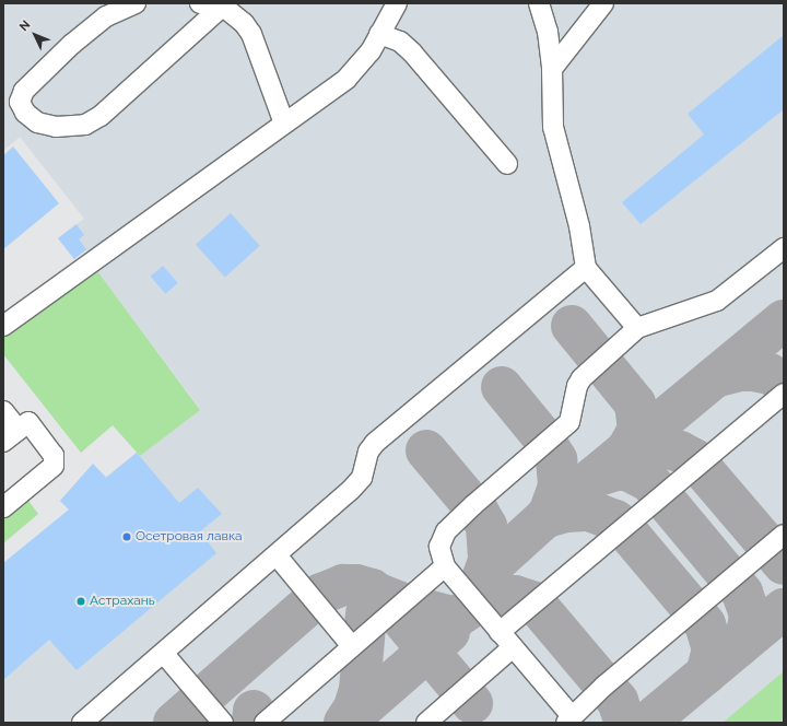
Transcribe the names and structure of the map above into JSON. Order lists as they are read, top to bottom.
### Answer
{
  "places": ["Осетровая лавка", "Астрахань"],
  "north": "top left"
}
